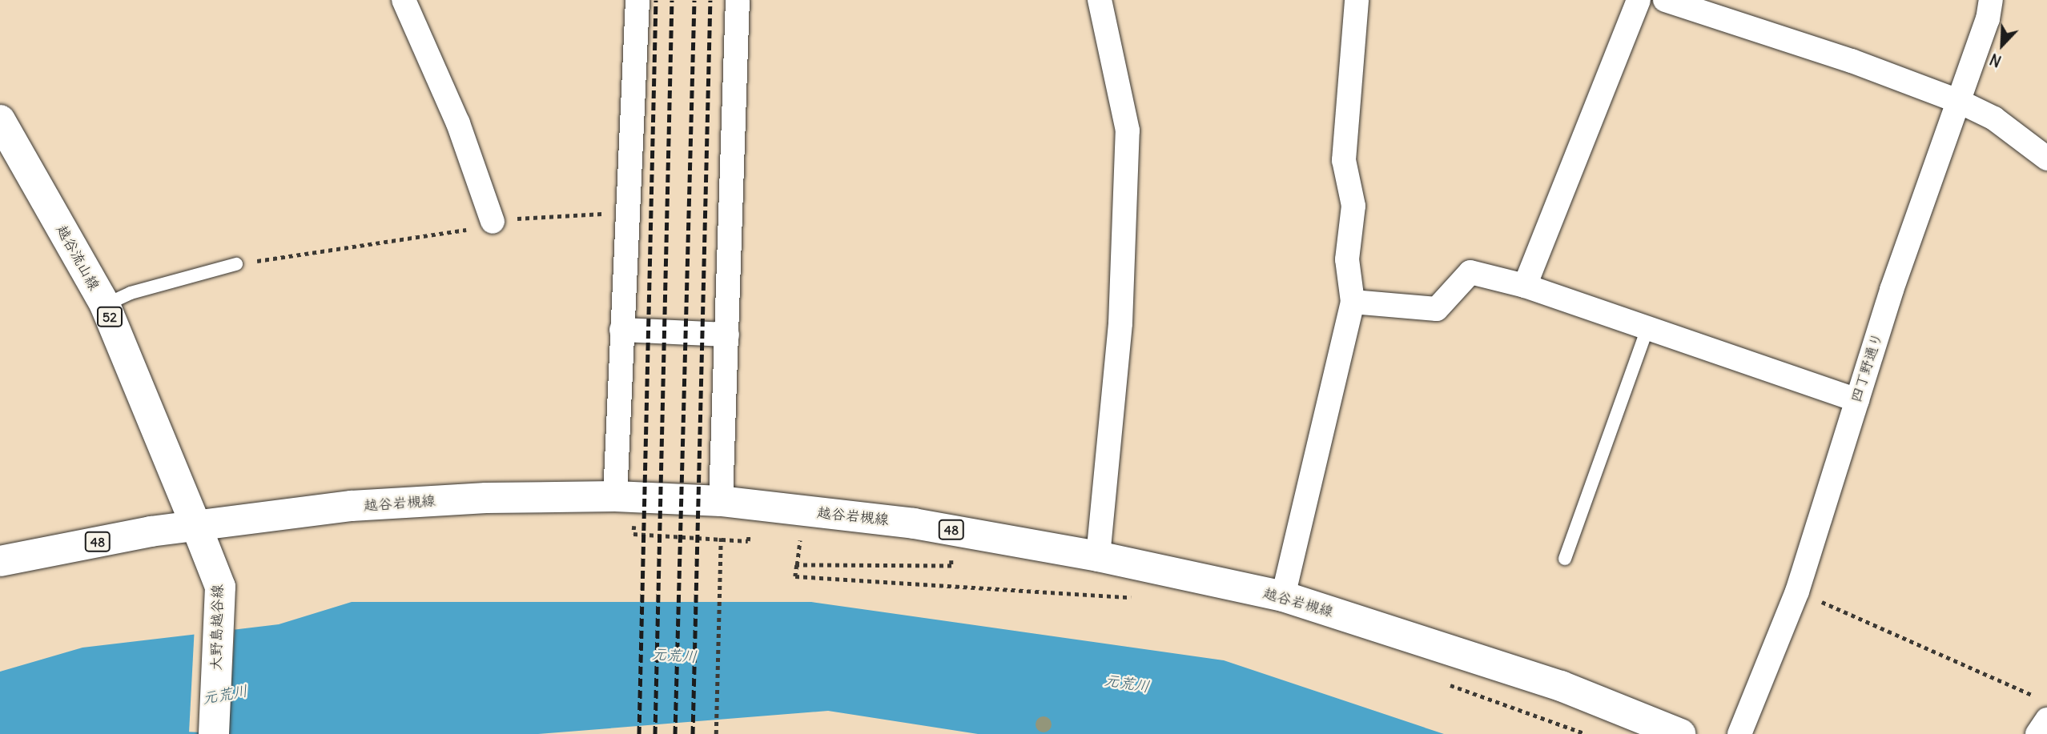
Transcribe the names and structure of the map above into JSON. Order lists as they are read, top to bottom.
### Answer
{
  "streets": {
    "main road": [
      "越谷流山線",
      "52",
      "越谷岩槻線",
      "48",
      "大野島越谷線"
    ],
    "street": ["四丁野通り"]
  },
  "crossings": [
    ["越谷流山線", "越谷岩槻線"],
    ["越谷流山線", "大野島越谷線"],
    ["越谷岩槻線", "大野島越谷線"]
  ],
  "water": ["元荒川"],
  "north": "bottom left"
}
